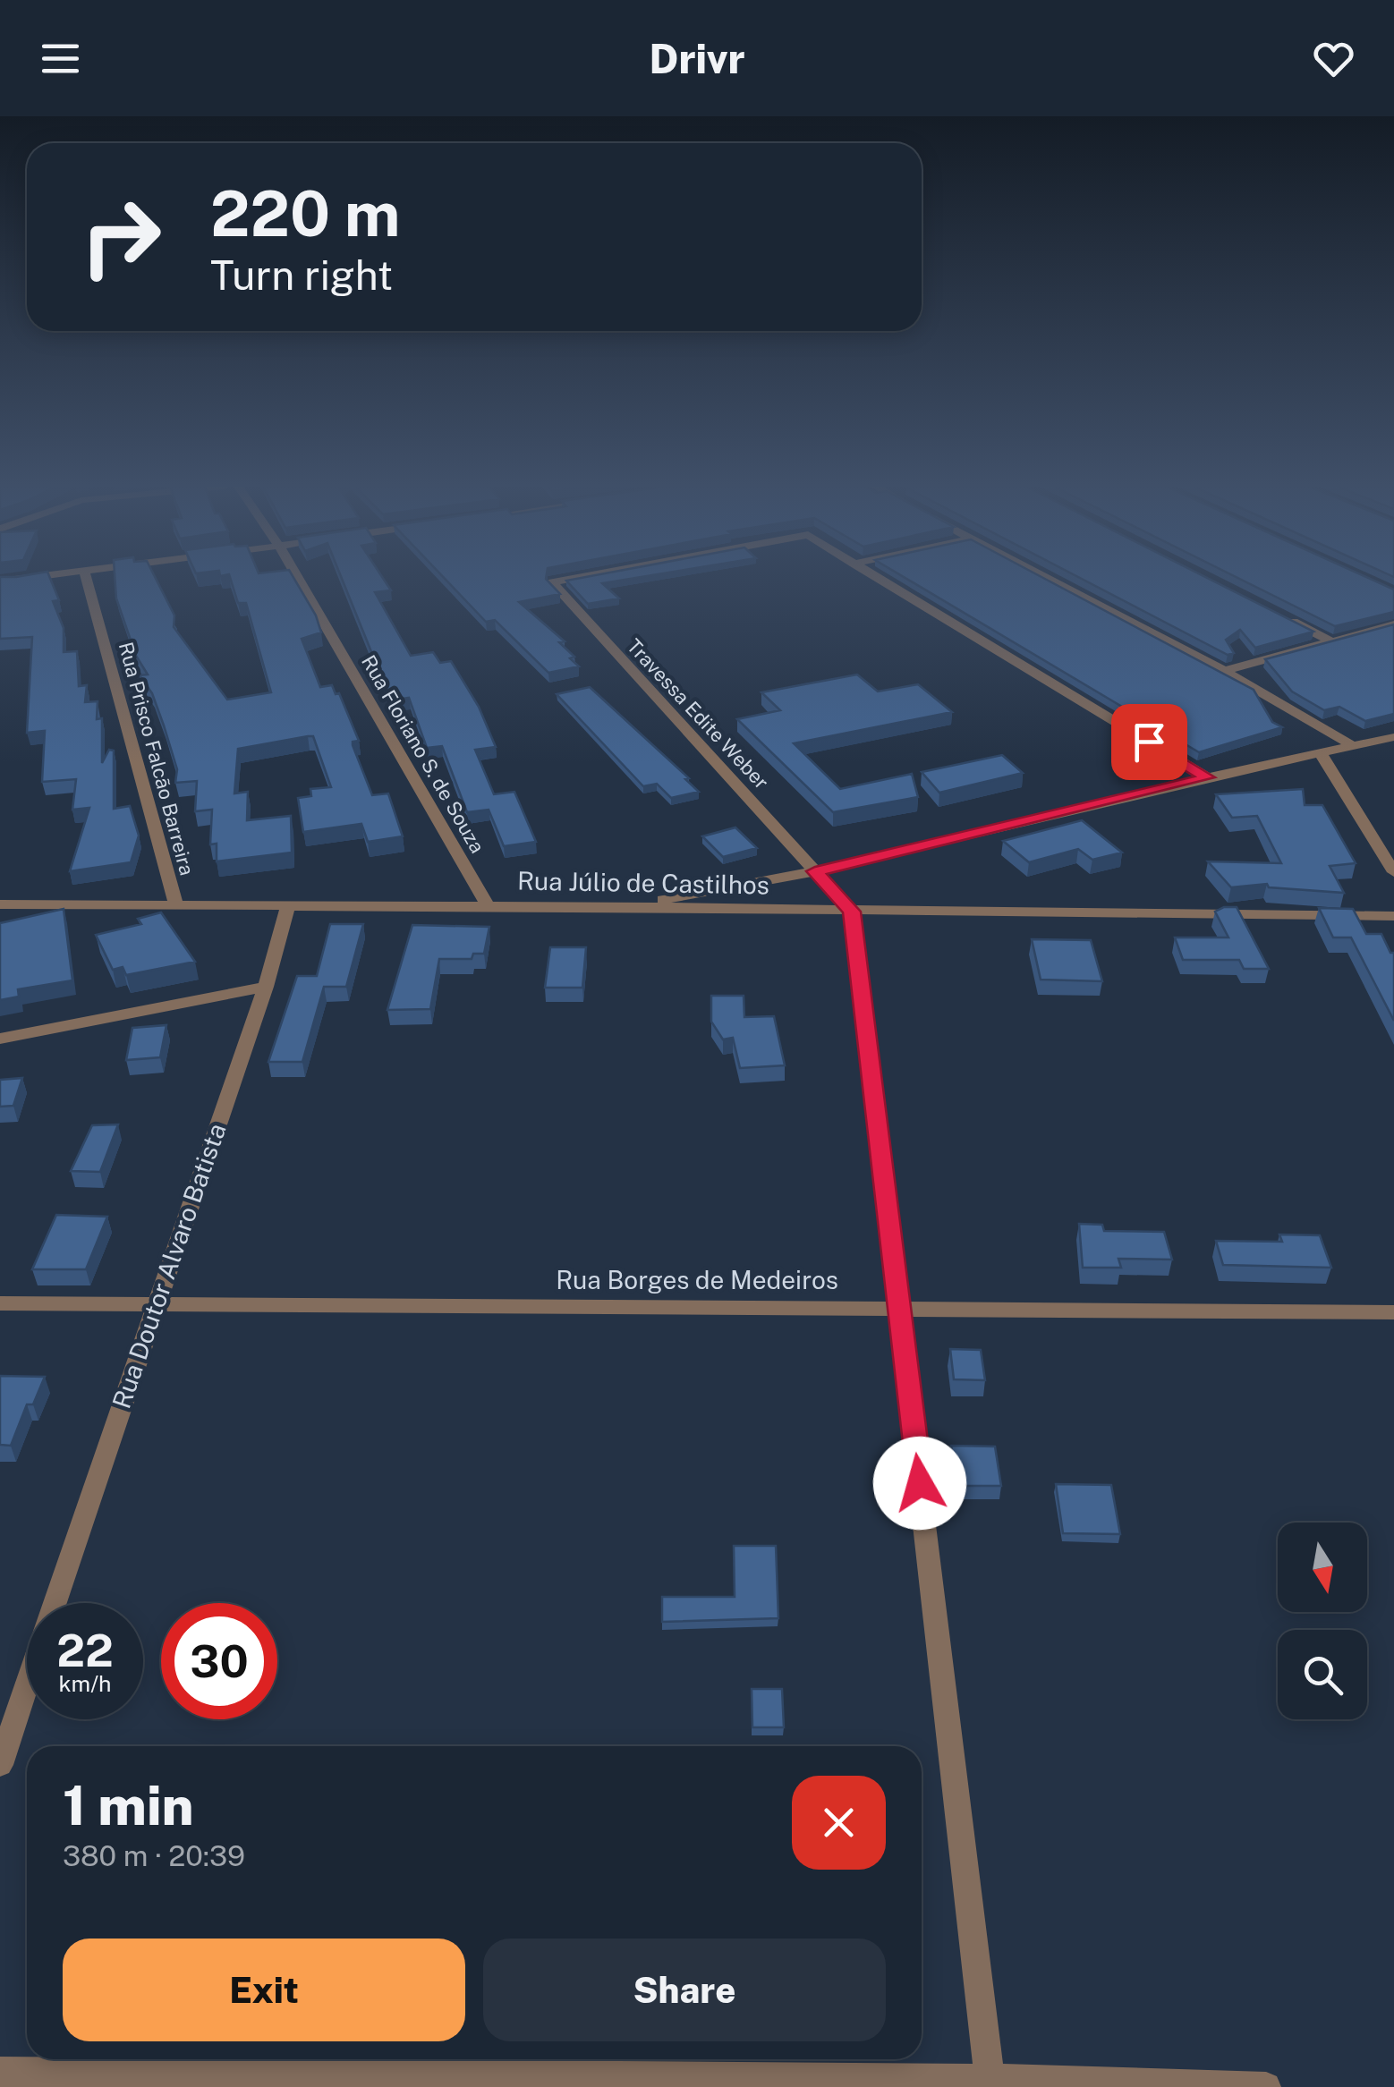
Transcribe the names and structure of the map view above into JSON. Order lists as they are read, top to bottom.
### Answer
{
  "streets": {
    "street": [
      "Travessa Edite Weber",
      "Rua Floriano S. de Souza",
      "Rua Prisco Falcão Barreira",
      "Rua Júlio de Castilhos",
      "Rua Doutor Alvaro Batista",
      "Rua Borges de Medeiros"
    ]
  },
  "crossings": [
    ["Travessa Edite Weber", "Rua Júlio de Castilhos"],
    ["Rua Floriano S. de Souza", "Rua Júlio de Castilhos"],
    ["Rua Prisco Falcão Barreira", "Rua Júlio de Castilhos"],
    ["Rua Júlio de Castilhos", "Rua Doutor Alvaro Batista"],
    ["Rua Doutor Alvaro Batista", "Rua Borges de Medeiros"]
  ],
  "north": "bottom",
  "page": {
    "header": "Drivr",
    "turn": ["220 m", "Turn right"],
    "speed": "22 km/h",
    "limit": "30",
    "heading": ["1 min", "380 m · 20:39"],
    "buttons": ["Exit", "Share"]
  }
}
